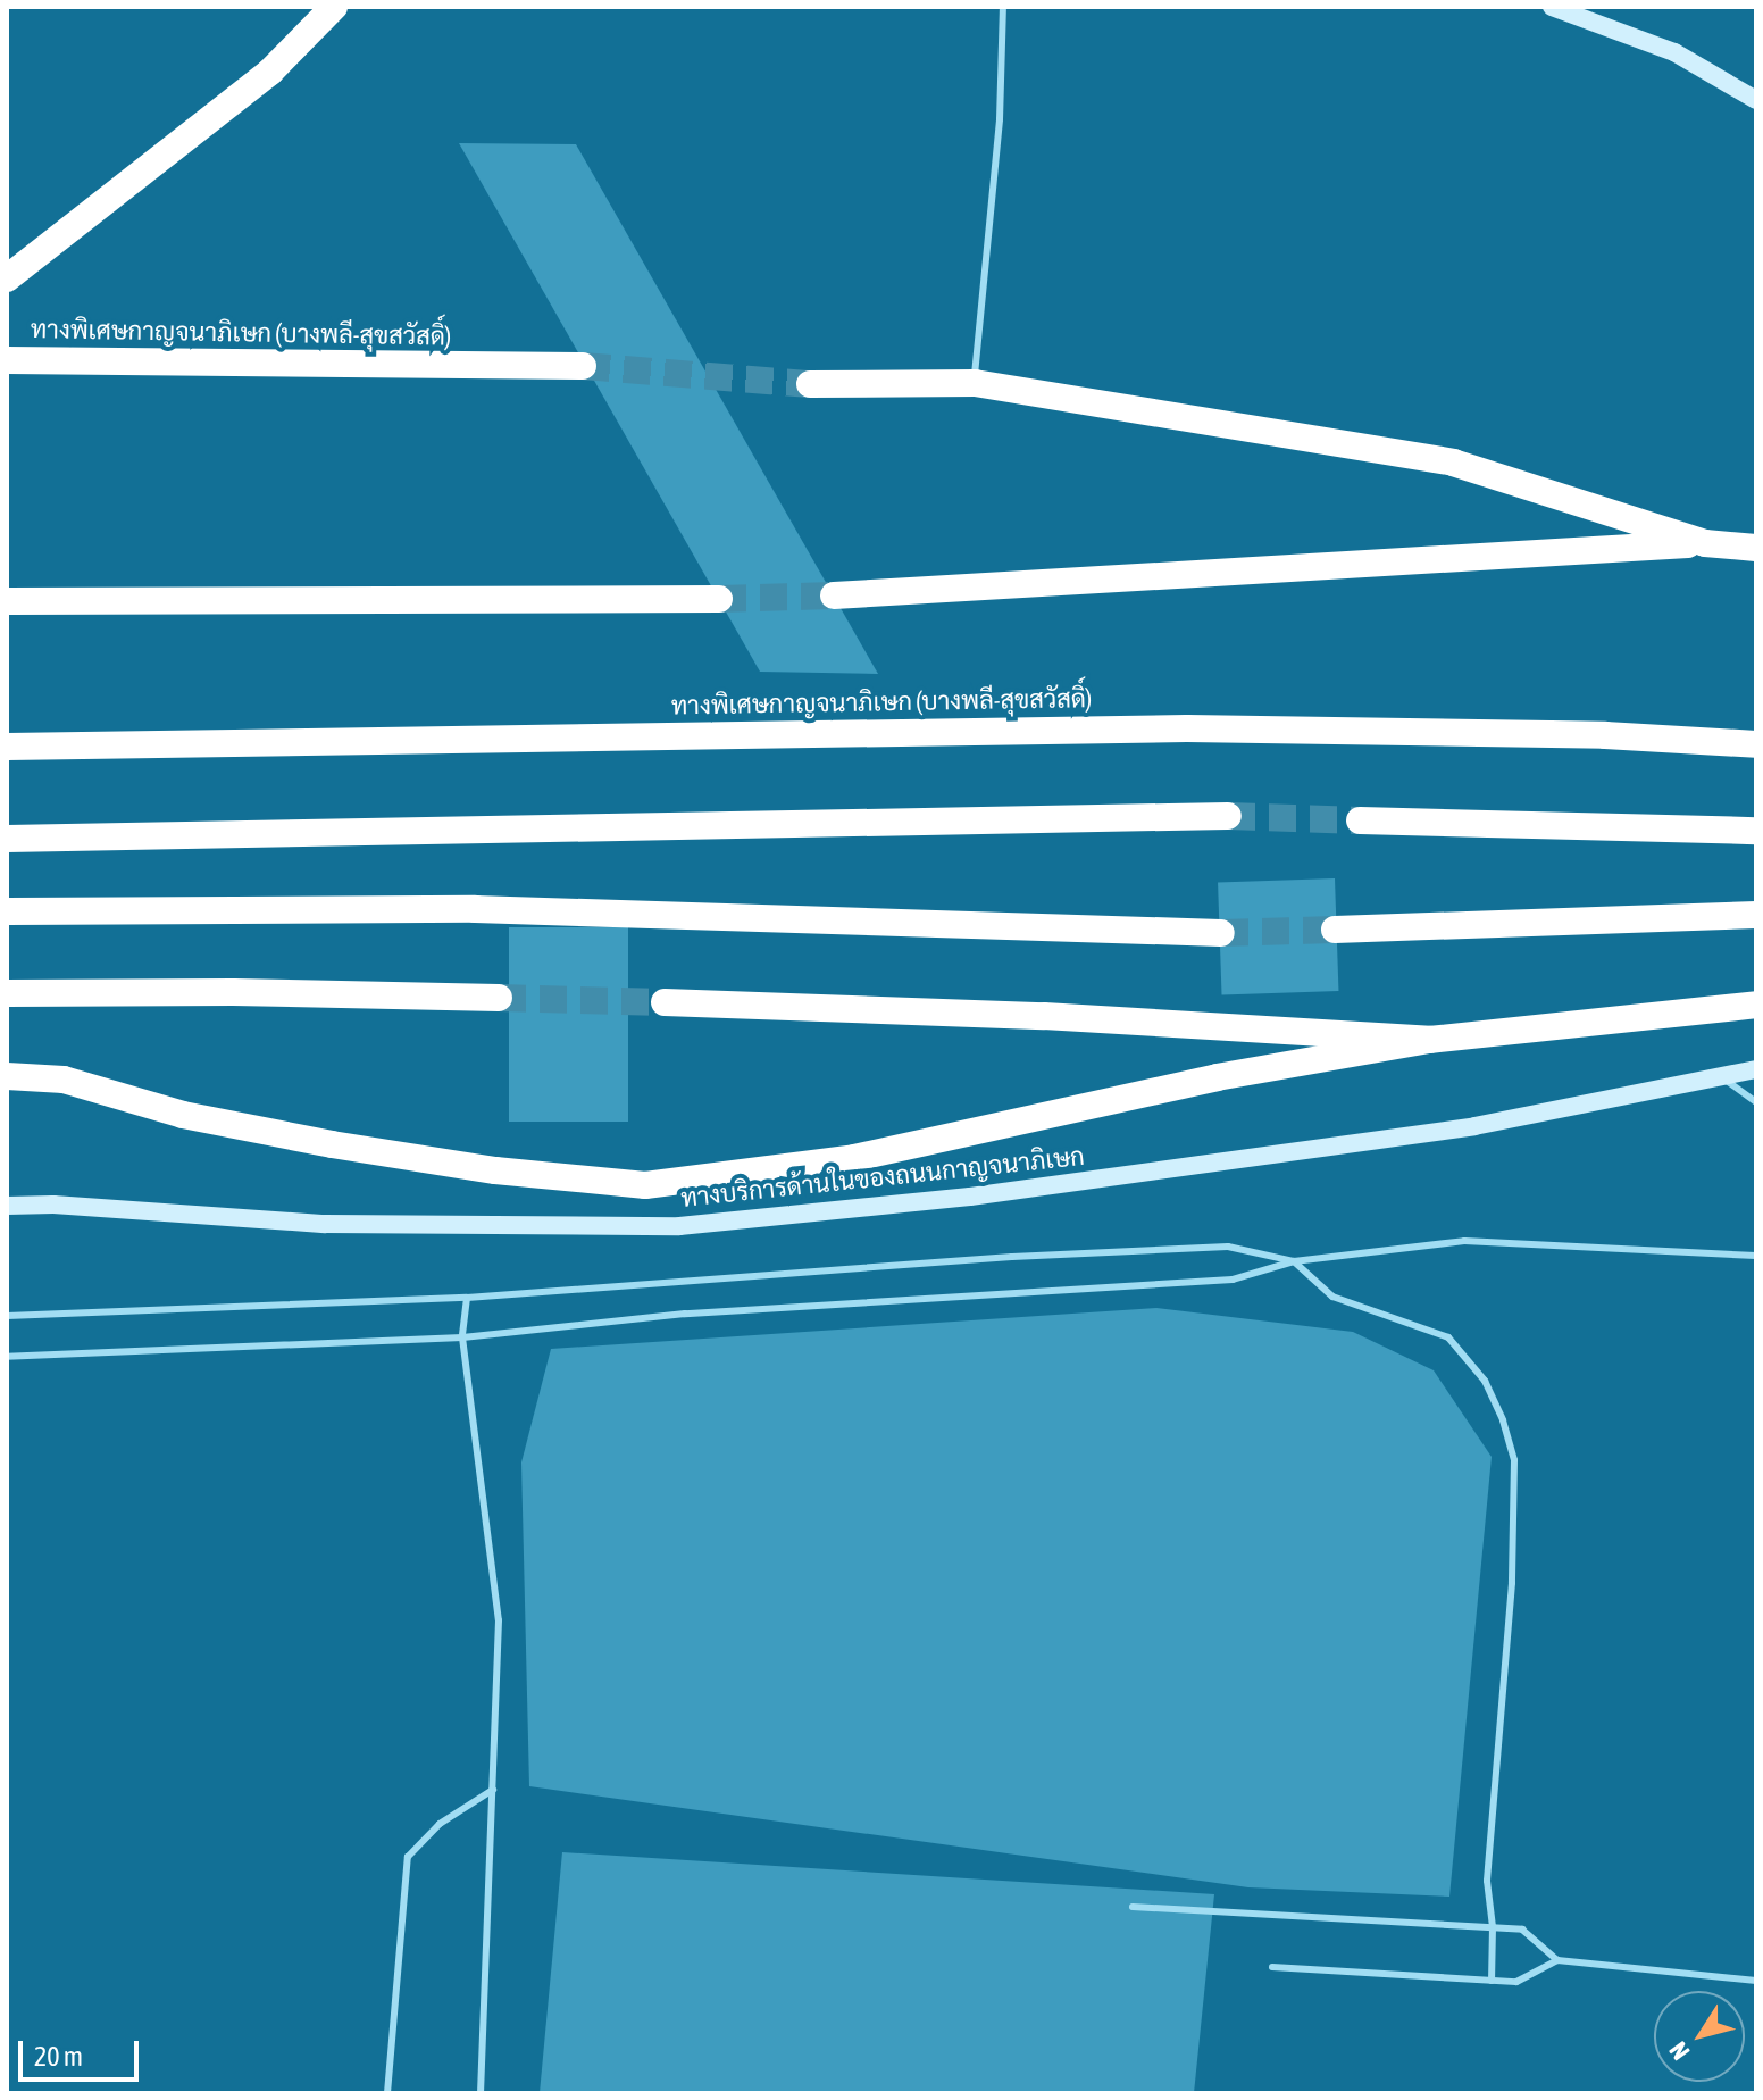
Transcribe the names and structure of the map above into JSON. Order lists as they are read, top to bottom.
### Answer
{
  "streets": {
    "highway": ["ทางพิเศษกาญจนาภิเษก (บางพลี-สุขสวัสดิ์)"],
    "main road": ["ทางบริการด้านในของถนนกาญจนาภิเษก"]
  },
  "scale_bar": "20 m",
  "north": "bottom left"
}
